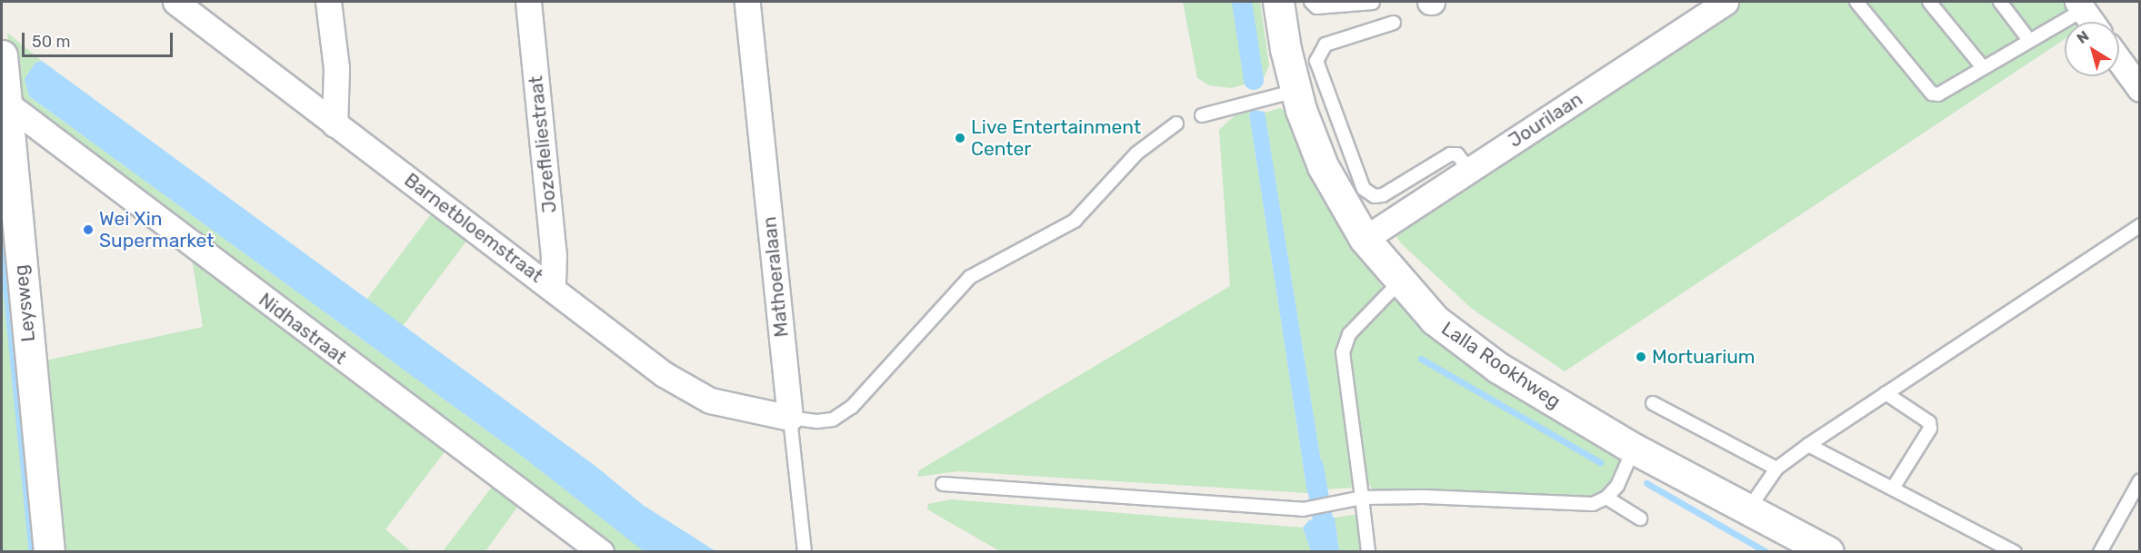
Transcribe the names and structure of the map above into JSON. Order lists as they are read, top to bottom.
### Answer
{
  "streets": {
    "street": [
      "Jourilaan",
      "Jozefleliestraat",
      "Barnetbloemstraat",
      "Mathoeralaan",
      "Leysweg",
      "Nidhastraat",
      "Lalla Rookhweg"
    ]
  },
  "crossings": [
    ["Jourilaan", "Lalla Rookhweg"],
    ["Jozefleliestraat", "Barnetbloemstraat"],
    ["Barnetbloemstraat", "Mathoeralaan"],
    ["Leysweg", "Nidhastraat"]
  ],
  "places": ["Live Entertainment Center", "Wei Xin Supermarket", "Mortuarium"],
  "scale_bar": "50 m",
  "north": "top left"
}
